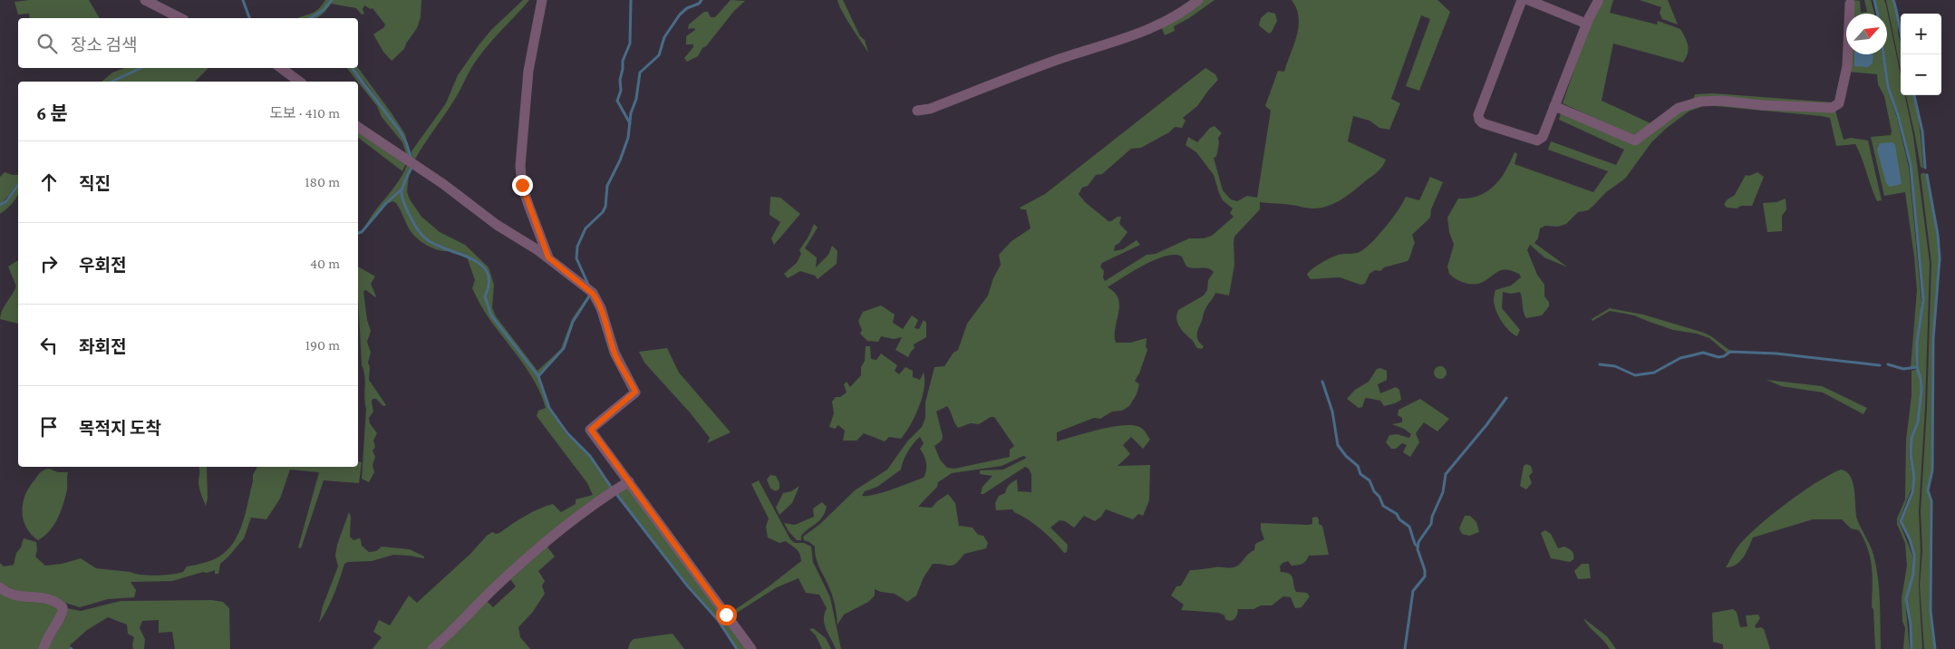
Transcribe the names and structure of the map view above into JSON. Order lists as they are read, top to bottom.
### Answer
{
  "north": "top right",
  "page": {
    "map_buttons": ["+", "−"],
    "search": "장소 검색",
    "heading": ["6 분", "도보 · 410 m"],
    "list": [
      ["직진", "180 m"],
      ["우회전", "40 m"],
      ["좌회전", "190 m"],
      "목적지 도착"
    ]
  }
}
